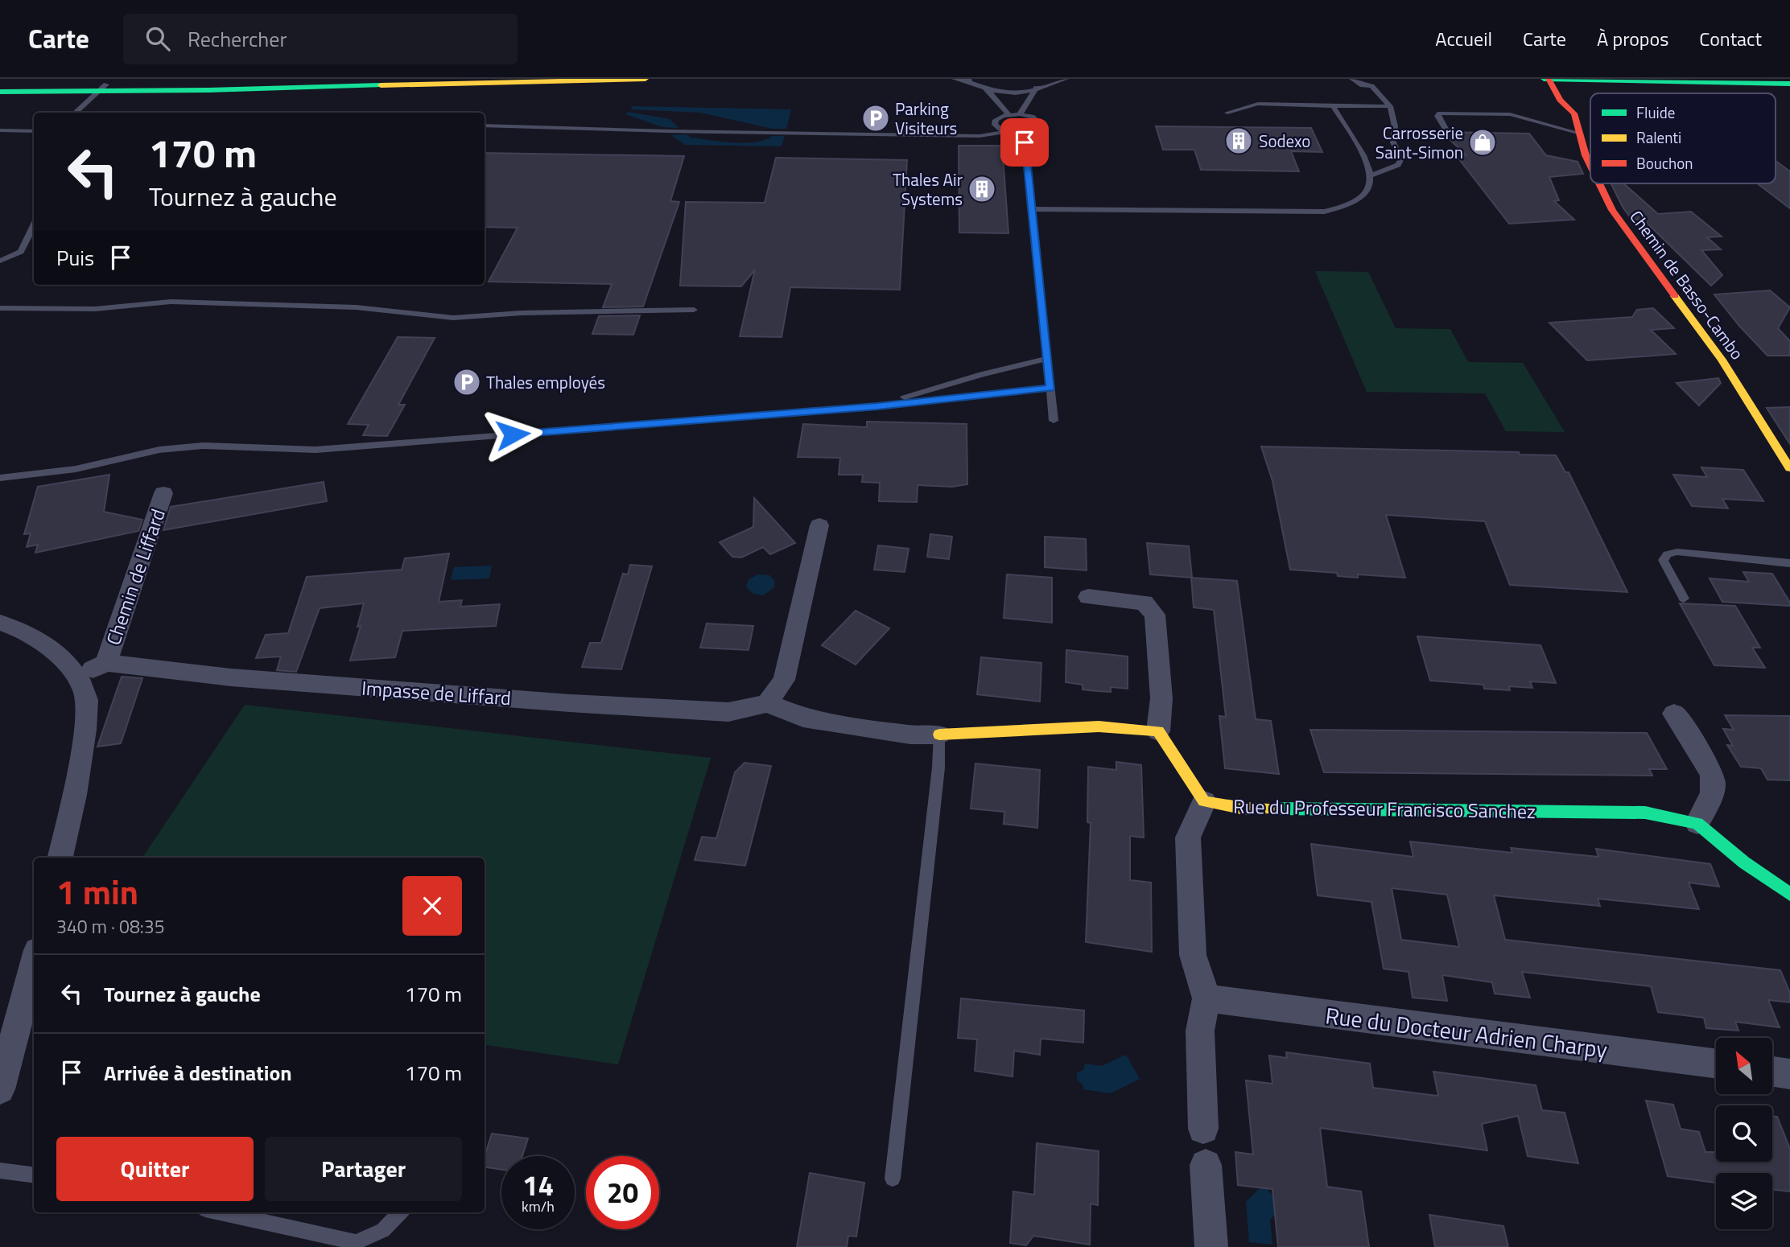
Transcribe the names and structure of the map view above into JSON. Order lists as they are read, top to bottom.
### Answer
{
  "streets": {
    "main road": ["Chemin de Basso-Cambo", "Rue du Professeur Francisco Sanchez"],
    "street": ["Chemin de Liffard", "Impasse de Liffard", "Rue du Docteur Adrien Charpy"]
  },
  "crossings": [
    ["Chemin de Liffard", "Impasse de Liffard"]
  ],
  "places": {
    "parking": ["Parking Visiteurs", "Thales employés"],
    "building": ["Sodexo", "Thales Air Systems"],
    "shop": ["Carrosserie Saint-Simon"]
  },
  "legend": ["Fluide", "Ralenti", "Bouchon"],
  "north": "top left",
  "page": {
    "header": "Carte",
    "search": "Rechercher",
    "nav": [
      "Accueil",
      "Carte",
      "À propos",
      "Contact"
    ],
    "turn": ["170 m", "Tournez à gauche"],
    "then": "Puis",
    "heading": ["1 min", "340 m · 08:35"],
    "list": [
      {
        "name": "Tournez à gauche",
        "value": "170 m"
      },
      {
        "name": "Arrivée à destination",
        "value": "170 m"
      }
    ],
    "buttons": ["Quitter", "Partager"],
    "speed": "14 km/h",
    "limit": "20"
  }
}
